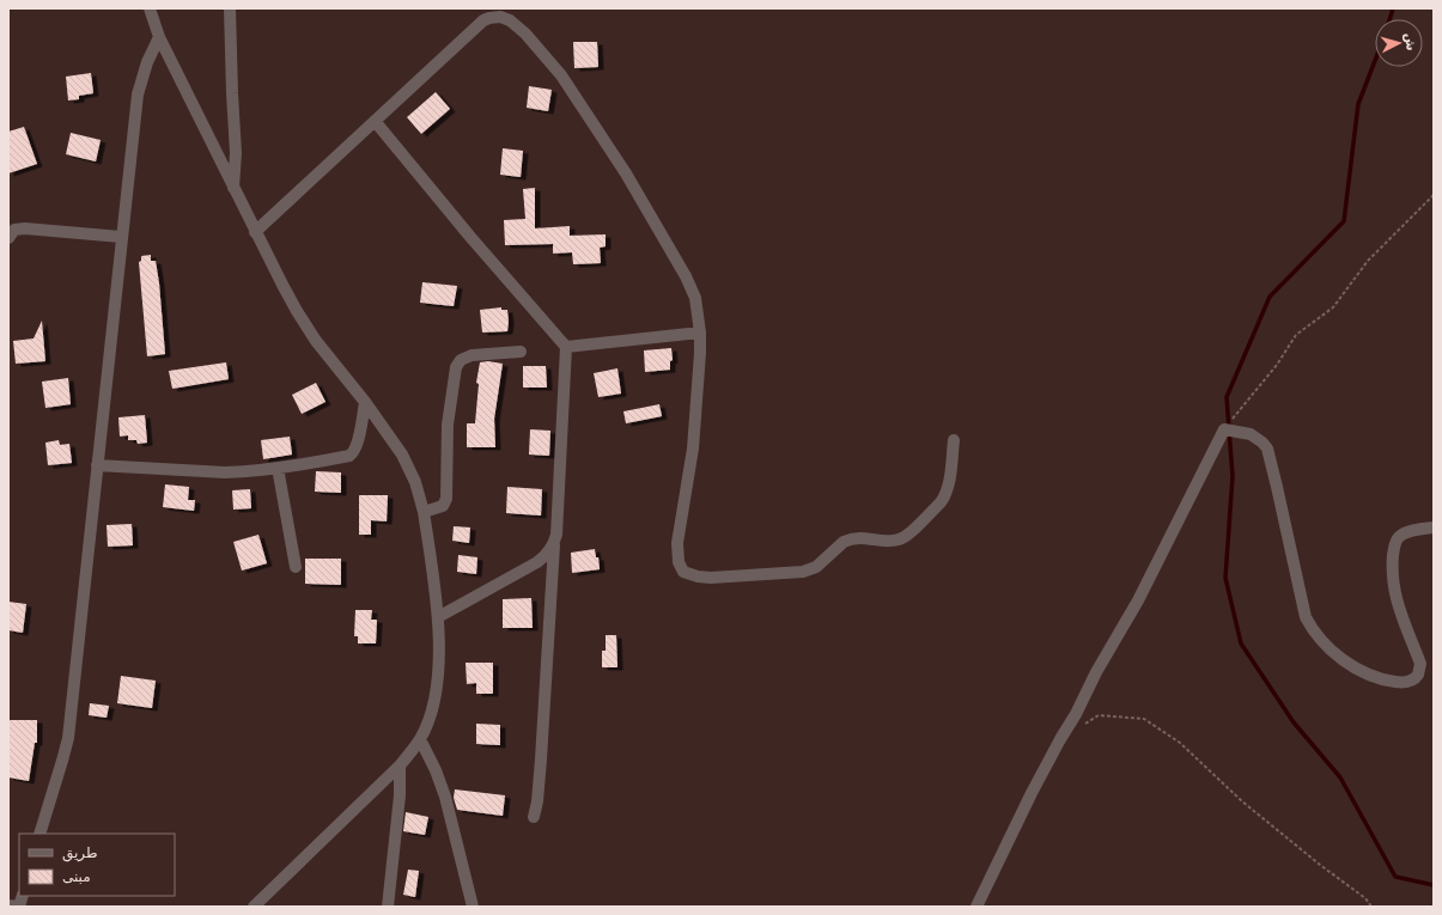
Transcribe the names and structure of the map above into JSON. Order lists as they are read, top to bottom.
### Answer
{
  "legend": ["طريق", "مبنى"],
  "north": "right"
}
